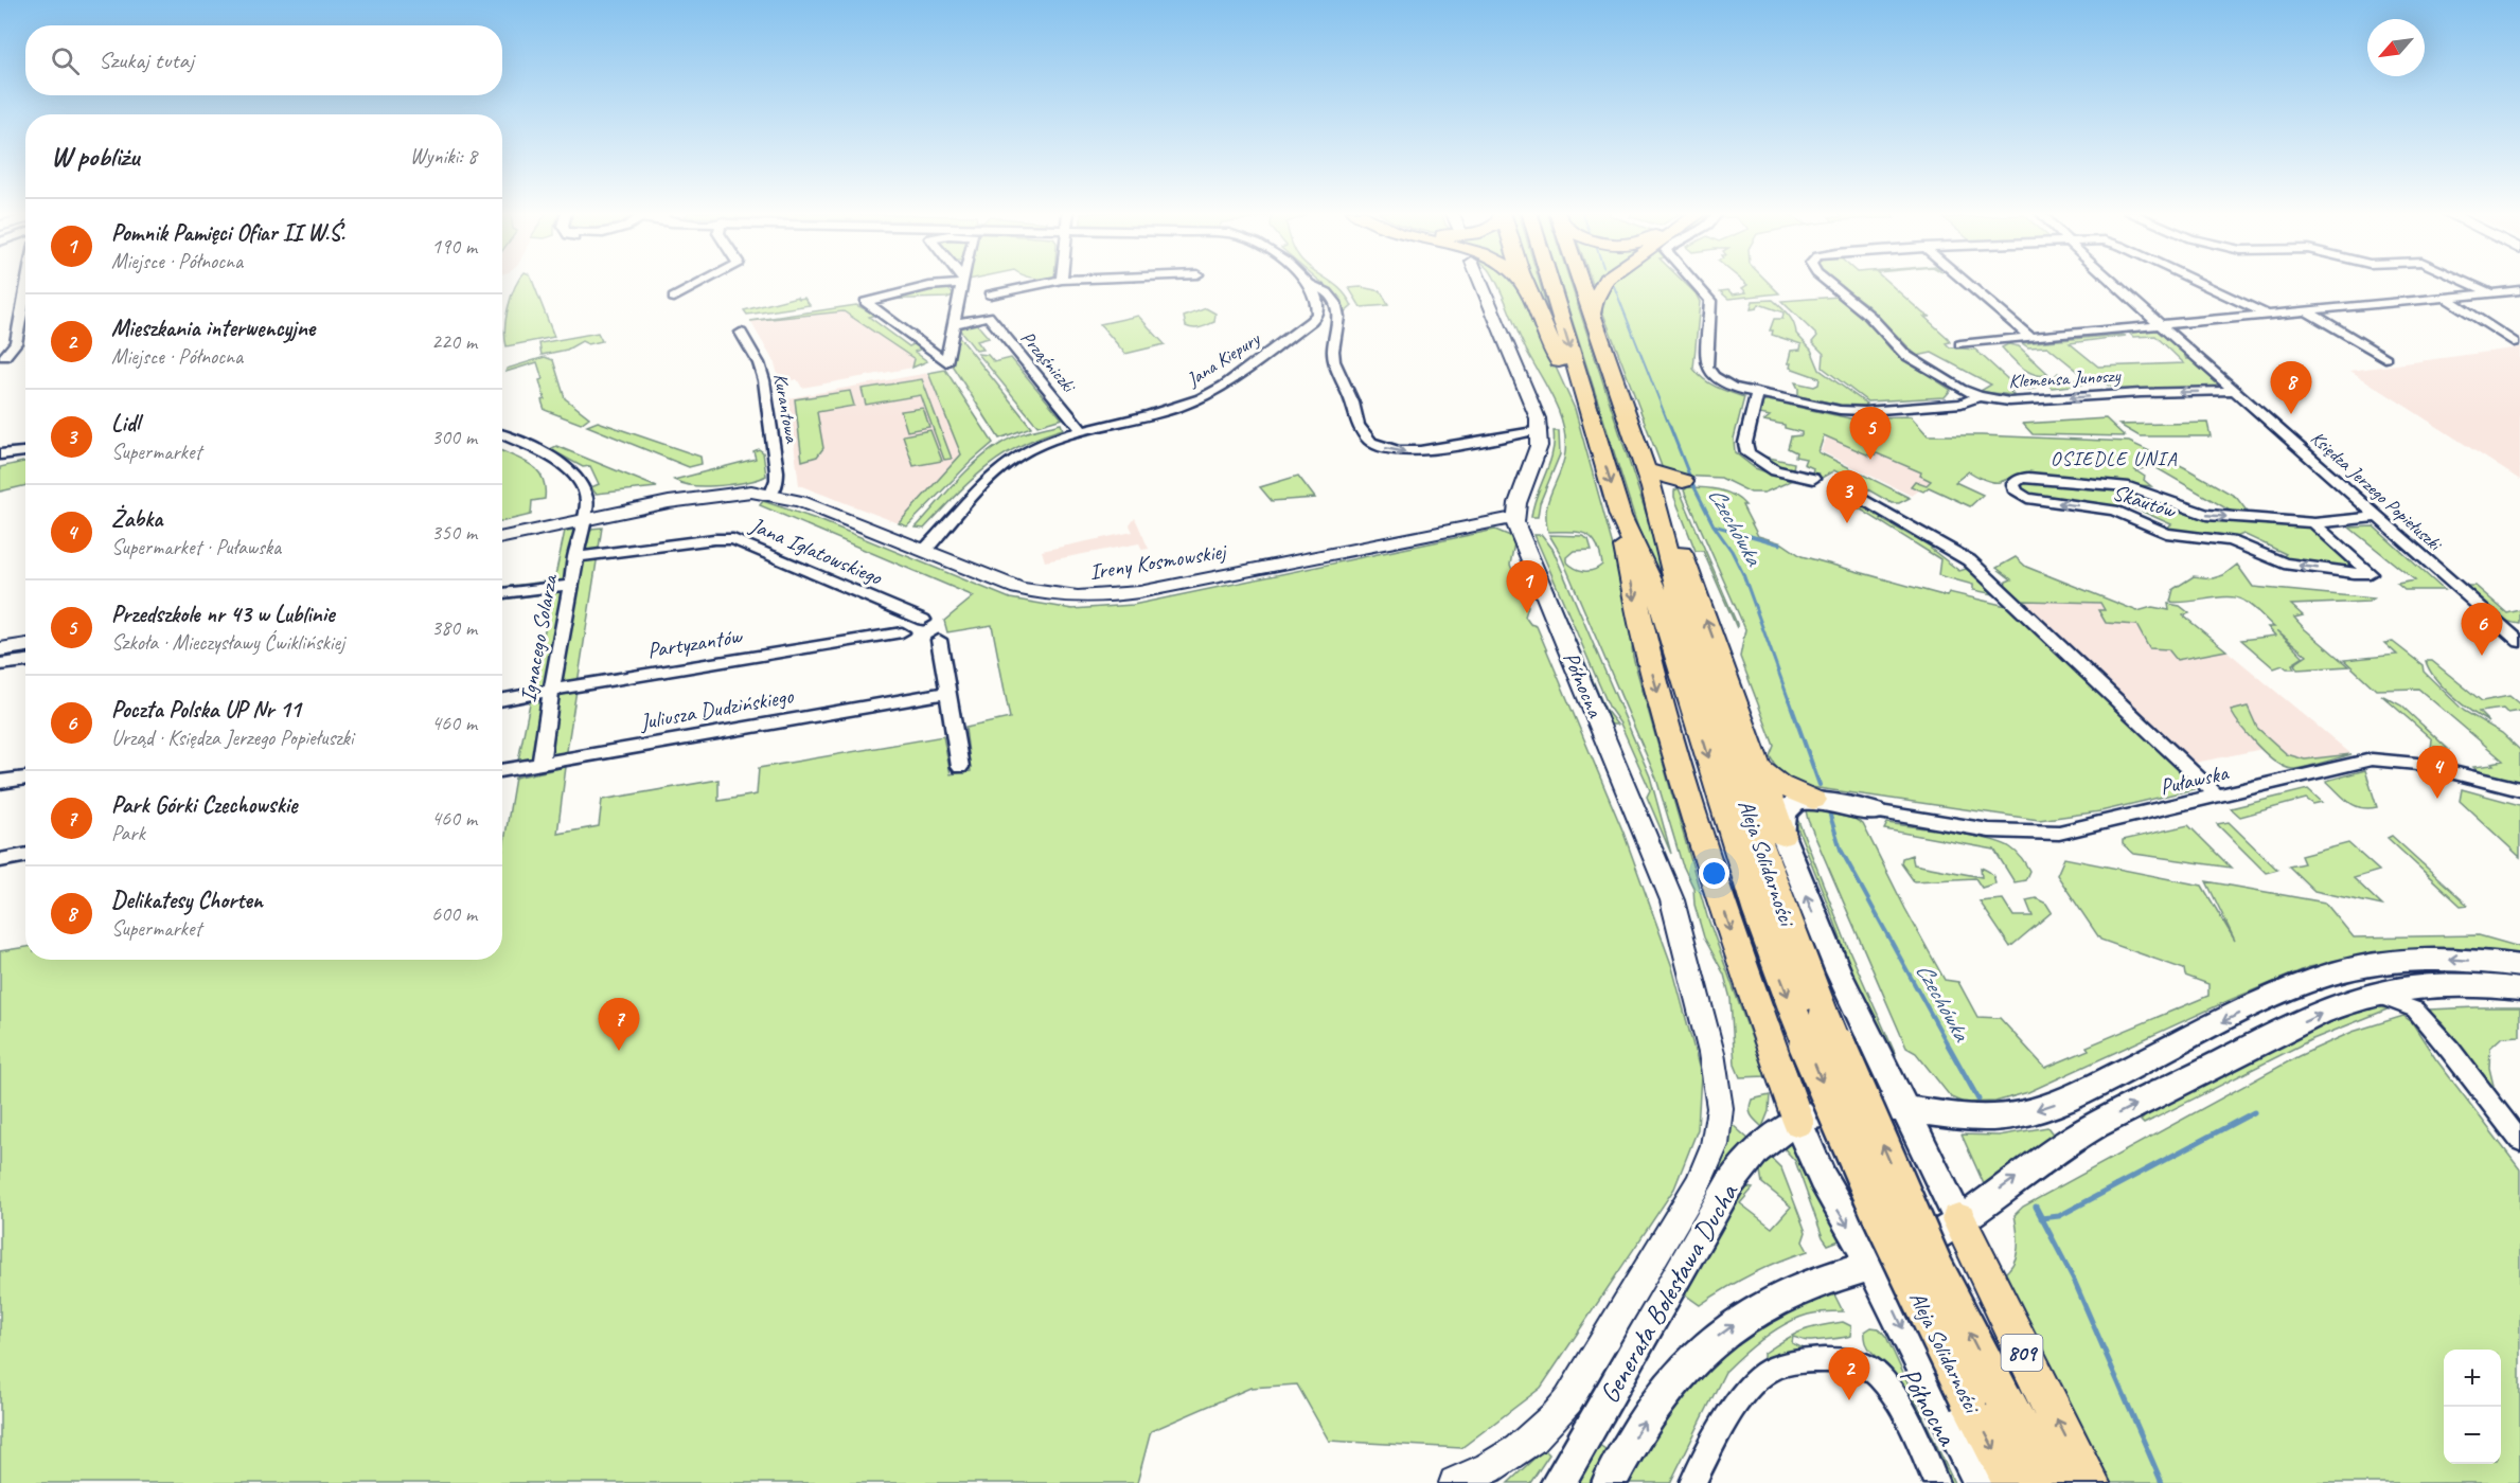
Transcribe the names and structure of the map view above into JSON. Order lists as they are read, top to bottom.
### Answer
{
  "streets": {
    "main road": ["Aleja Solidarności", "Generała Bolesława Ducha", "809"],
    "street": [
      "Jana Kiepury",
      "Prząśniczki",
      "Klemensa Junoszy",
      "Kurantowa",
      "Księdza Jerzego Popiełuszki",
      "Skautów",
      "Jana Iglatowskiego",
      "Ireny Kosmowskiej",
      "Ignacego Solarza",
      "Partyzantów",
      "Północna",
      "Juliusza Dudzińskiego",
      "Puławska"
    ]
  },
  "crossings": [
    ["Jana Kiepury", "Prząśniczki"],
    ["Jana Kiepury", "Ireny Kosmowskiej"],
    ["Klemensa Junoszy", "Księdza Jerzego Popiełuszki"],
    ["Kurantowa", "Ireny Kosmowskiej"],
    ["Księdza Jerzego Popiełuszki", "Skautów"],
    ["Jana Iglatowskiego", "Ignacego Solarza"],
    ["Ireny Kosmowskiej", "Ignacego Solarza"],
    ["Ireny Kosmowskiej", "Północna"],
    ["Ignacego Solarza", "Partyzantów"],
    ["Ignacego Solarza", "Juliusza Dudzińskiego"],
    ["Generała Bolesława Ducha", "809"]
  ],
  "districts": ["OSIEDLE UNIA"],
  "water": ["Czechówka"],
  "north": "bottom left",
  "page": {
    "search": "Szukaj tutaj",
    "heading": ["W pobliżu", "Wyniki: 8"],
    "list": [
      {
        "mark": "1",
        "name": "Pomnik Pamięci Ofiar II W.Ś.",
        "note": "Miejsce · Północna",
        "value": "190 m"
      },
      {
        "mark": "2",
        "name": "Mieszkania interwencyjne",
        "note": "Miejsce · Północna",
        "value": "220 m"
      },
      {
        "mark": "3",
        "name": "Lidl",
        "note": "Supermarket",
        "value": "300 m"
      },
      {
        "mark": "4",
        "name": "Żabka",
        "note": "Supermarket · Puławska",
        "value": "350 m"
      },
      {
        "mark": "5",
        "name": "Przedszkole nr 43 w Lublinie",
        "note": "Szkoła · Mieczysławy Ćwiklińskiej",
        "value": "380 m"
      },
      {
        "mark": "6",
        "name": "Poczta Polska UP Nr 11",
        "note": "Urząd · Księdza Jerzego Popiełuszki",
        "value": "460 m"
      },
      {
        "mark": "7",
        "name": "Park Górki Czechowskie",
        "note": "Park",
        "value": "460 m"
      },
      {
        "mark": "8",
        "name": "Delikatesy Chorten",
        "note": "Supermarket",
        "value": "600 m"
      }
    ],
    "pins": [
      "8",
      "5",
      "3",
      "1",
      "6",
      "4",
      "7",
      "2"
    ],
    "map_buttons": ["+", "−"]
  }
}
